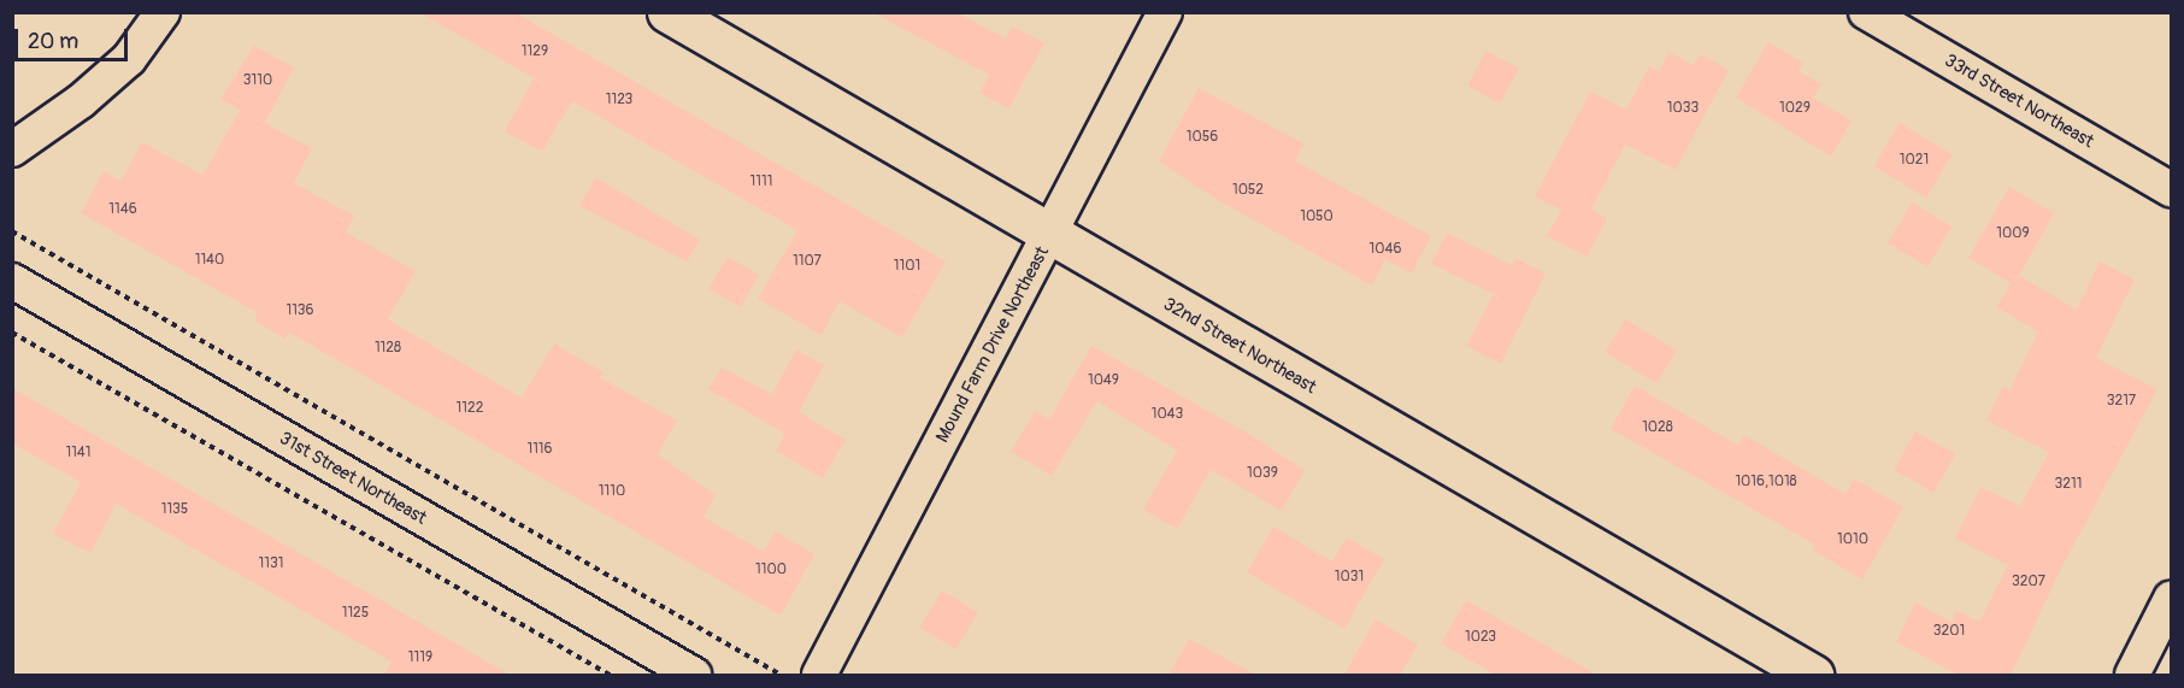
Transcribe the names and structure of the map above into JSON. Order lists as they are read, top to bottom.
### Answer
{
  "streets": {
    "main road": ["32nd Street Northeast"],
    "street": ["33rd Street Northeast", "Mound Farm Drive Northeast", "31st Street Northeast"]
  },
  "crossings": [
    ["Mound Farm Drive Northeast", "32nd Street Northeast"]
  ],
  "house_numbers": [
    "1129",
    "3110",
    "1123",
    "1033",
    "1029",
    "1056",
    "1021",
    "1111",
    "1052",
    "1146",
    "1050",
    "1009",
    "1046",
    "1140",
    "1107",
    "1101",
    "1136",
    "1128",
    "1049",
    "3217",
    "1122",
    "1043",
    "1028",
    "1116",
    "1141",
    "1039",
    "1016,1018",
    "3211",
    "1110",
    "1135",
    "1010",
    "1131",
    "1100",
    "1031",
    "3207",
    "1125",
    "3201",
    "1023",
    "1119"
  ],
  "scale_bar": "20 m"
}
